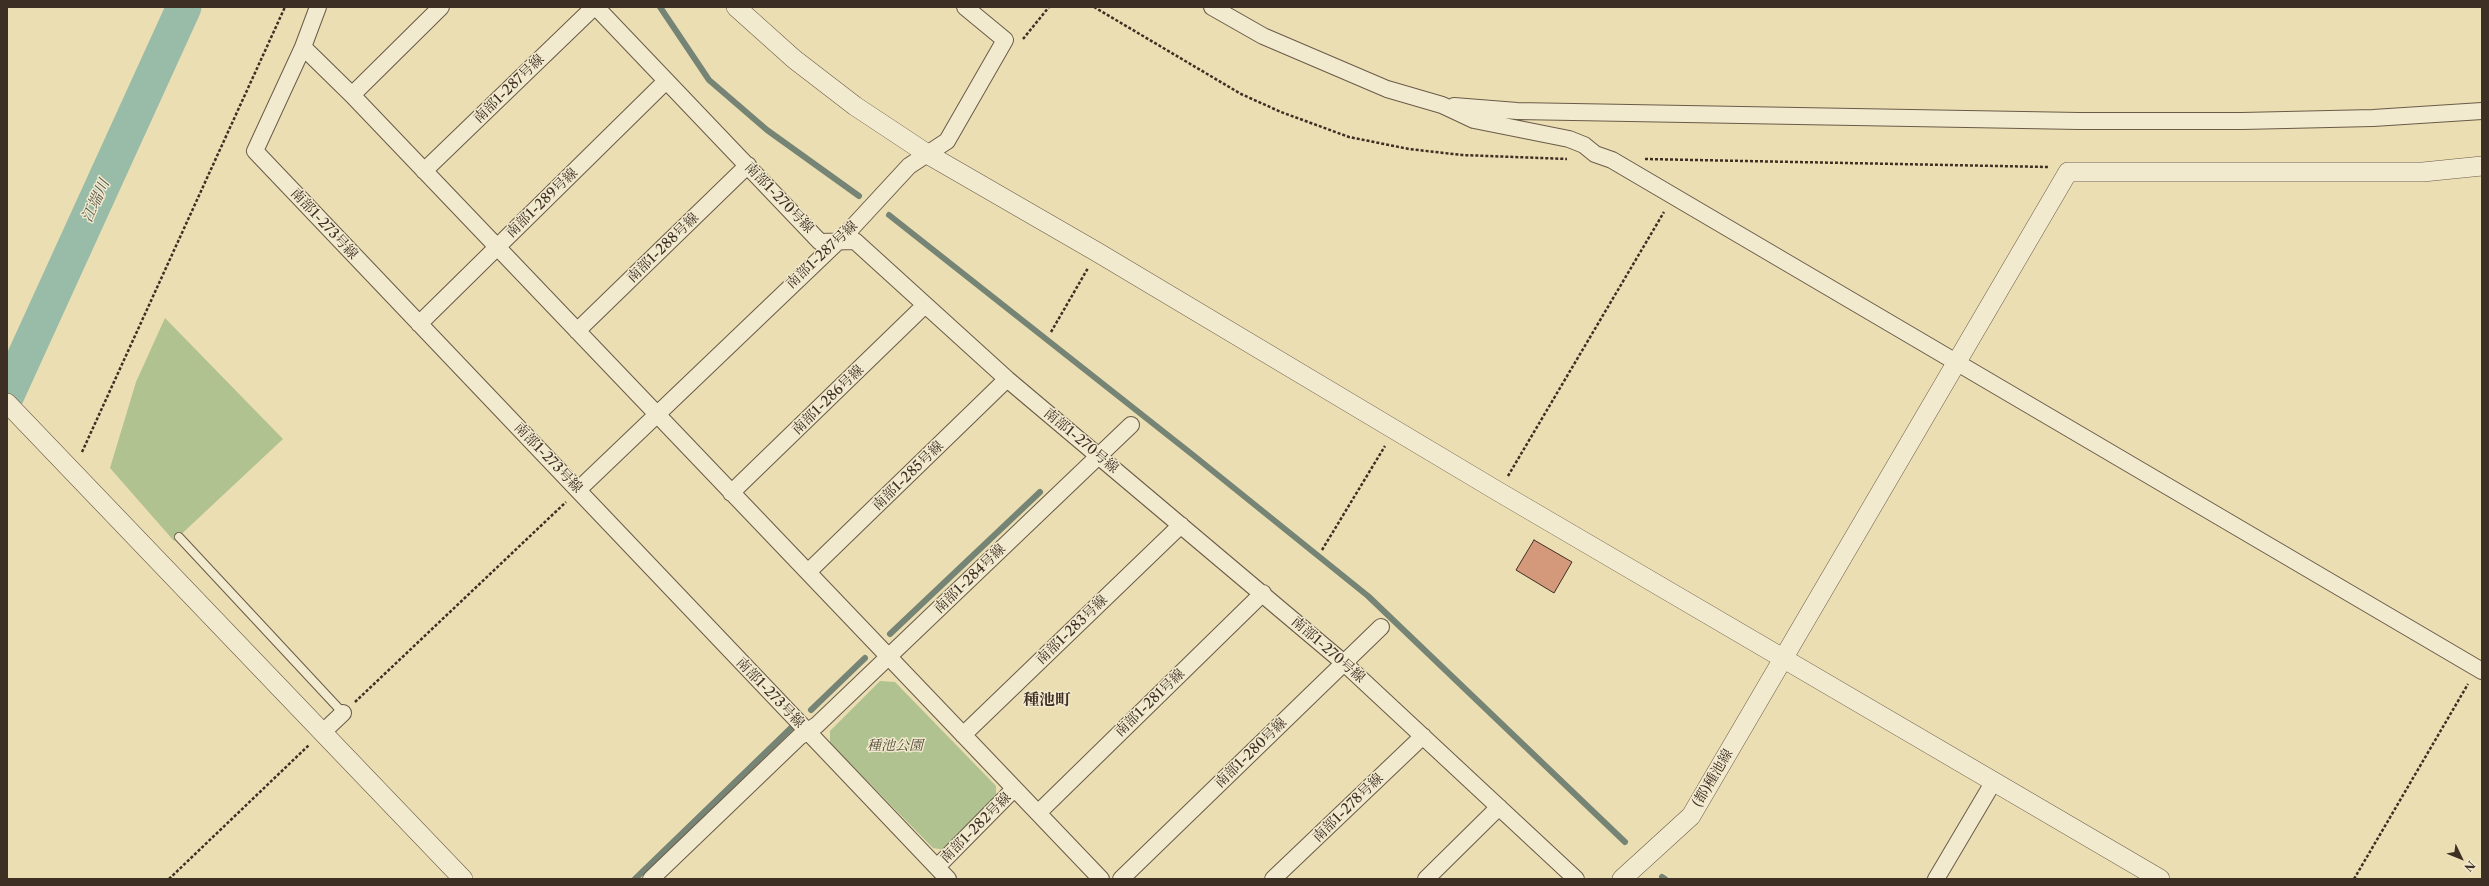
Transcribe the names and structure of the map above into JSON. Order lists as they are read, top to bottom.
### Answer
{
  "streets": {
    "street": [
      "南部1-287号線",
      "南部1-270号線",
      "南部1-289号線",
      "南部1-273号線",
      "南部1-288号線",
      "南部1-286号線",
      "南部1-285号線",
      "南部1-284号線",
      "南部1-283号線",
      "南部1-281号線",
      "南部1-280号線",
      "(都)種池線",
      "南部1-278号線",
      "南部1-282号線"
    ]
  },
  "crossings": [
    ["南部1-287号線", "南部1-270号線"],
    ["南部1-287号線", "南部1-273号線"],
    ["南部1-270号線", "南部1-289号線"],
    ["南部1-270号線", "南部1-288号線"],
    ["南部1-270号線", "南部1-286号線"],
    ["南部1-270号線", "南部1-285号線"],
    ["南部1-270号線", "南部1-284号線"],
    ["南部1-270号線", "南部1-283号線"],
    ["南部1-270号線", "南部1-281号線"],
    ["南部1-270号線", "南部1-280号線"],
    ["南部1-270号線", "南部1-278号線"],
    ["南部1-289号線", "南部1-273号線"],
    ["南部1-273号線", "南部1-284号線"],
    ["南部1-273号線", "南部1-282号線"]
  ],
  "districts": ["種池町"],
  "water": ["江端川"],
  "parks": ["種池公園"],
  "north": "bottom right"
}
